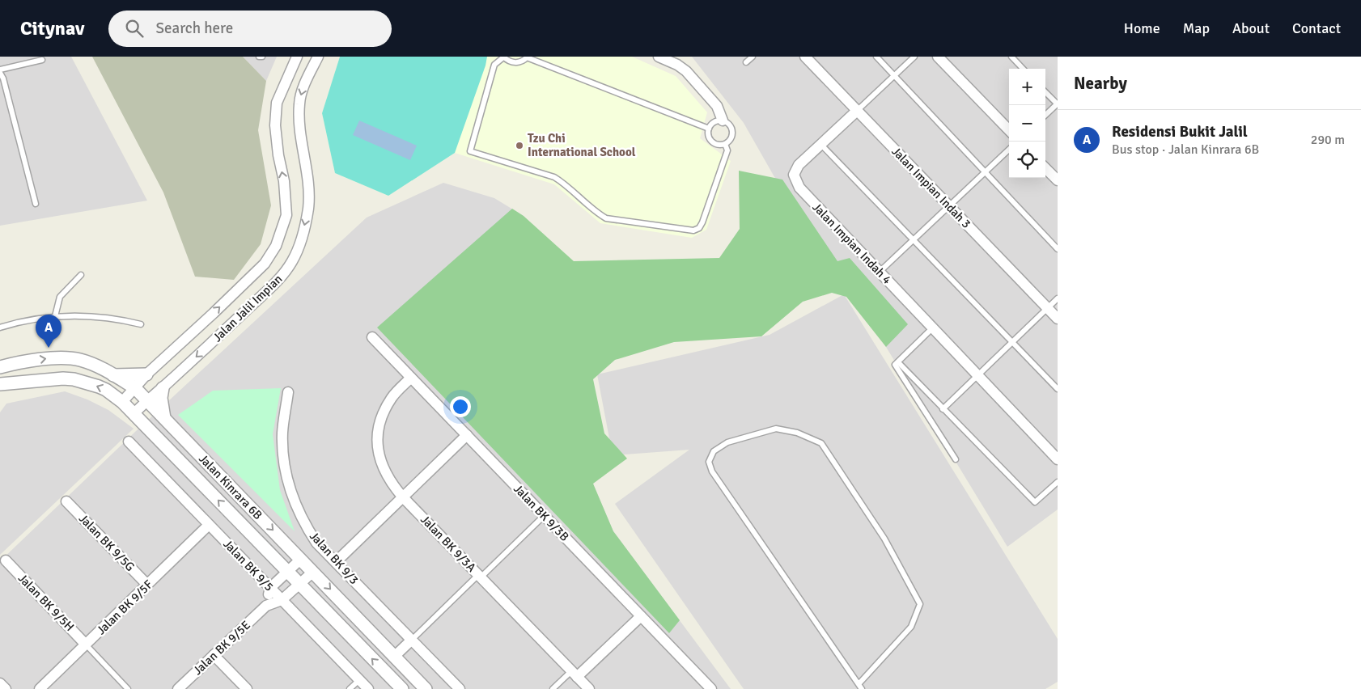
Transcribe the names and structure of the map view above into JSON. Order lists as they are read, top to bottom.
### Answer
{
  "streets": {
    "street": [
      "Jalan Impian Indah 3",
      "Jalan Impian Indah 4",
      "Jalan Jalil Impian",
      "Jalan Kinrara 6B",
      "Jalan BK 9/3B",
      "Jalan BK 9/5G",
      "Jalan BK 9/3A",
      "Jalan BK 9/3",
      "Jalan BK 9/5",
      "Jalan BK 9/5H",
      "Jalan BK 9/5F",
      "Jalan BK 9/5E"
    ]
  },
  "crossings": [
    ["Jalan Impian Indah 3", "Jalan Impian Indah 4"],
    ["Jalan Jalil Impian", "Jalan Kinrara 6B"],
    ["Jalan Kinrara 6B", "Jalan BK 9/5E"],
    ["Jalan BK 9/3B", "Jalan BK 9/3A"],
    ["Jalan BK 9/5G", "Jalan BK 9/5F"],
    ["Jalan BK 9/5", "Jalan BK 9/5F"],
    ["Jalan BK 9/5", "Jalan BK 9/5E"],
    ["Jalan BK 9/5H", "Jalan BK 9/5F"]
  ],
  "places": ["Tzu Chi International School"],
  "page": {
    "header": "Citynav",
    "search": "Search here",
    "nav": [
      "Home",
      "Map",
      "About",
      "Contact"
    ],
    "heading": "Nearby",
    "map_buttons": ["+", "−"],
    "list": [
      {
        "mark": "A",
        "name": "Residensi Bukit Jalil",
        "note": "Bus stop · Jalan Kinrara 6B",
        "value": "290 m"
      }
    ],
    "pins": "A"
  }
}
